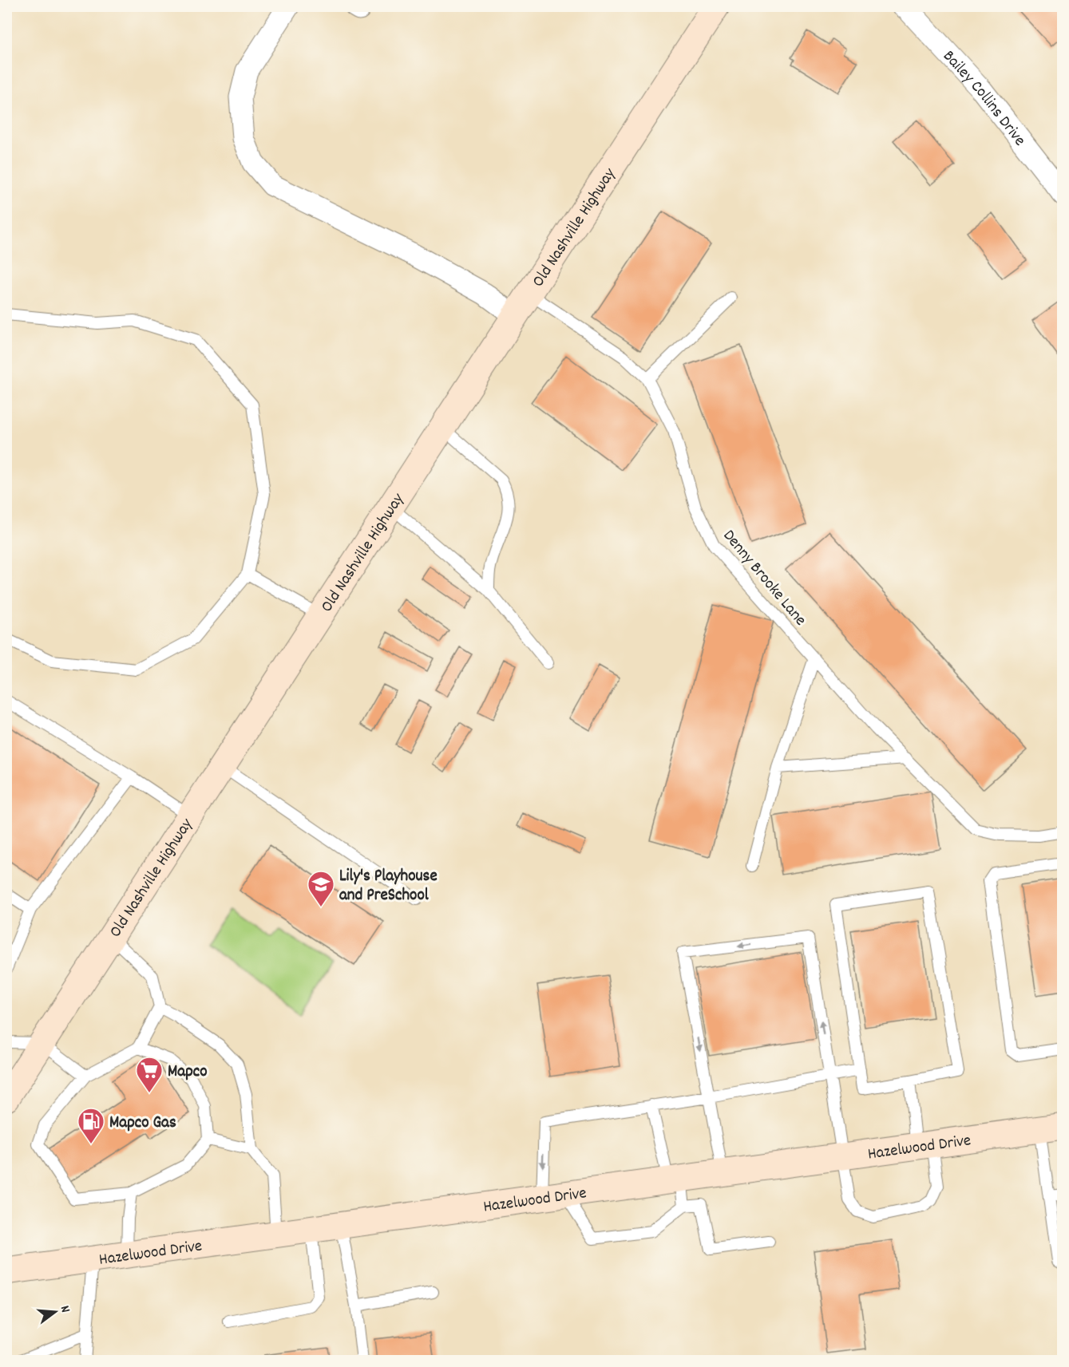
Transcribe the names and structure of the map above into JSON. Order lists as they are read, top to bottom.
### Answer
{
  "streets": {
    "main road": ["Old Nashville Highway", "Hazelwood Drive"],
    "street": ["Bailey Collins Drive"],
    "lane": ["Denny Brooke Lane"]
  },
  "crossings": [
    ["Old Nashville Highway", "Denny Brooke Lane"]
  ],
  "places": {
    "school or university": ["Lily's Playhouse and PreSchool"],
    "supermarket": ["Mapco"],
    "fuel station": ["Mapco Gas"]
  },
  "north": "right"
}
